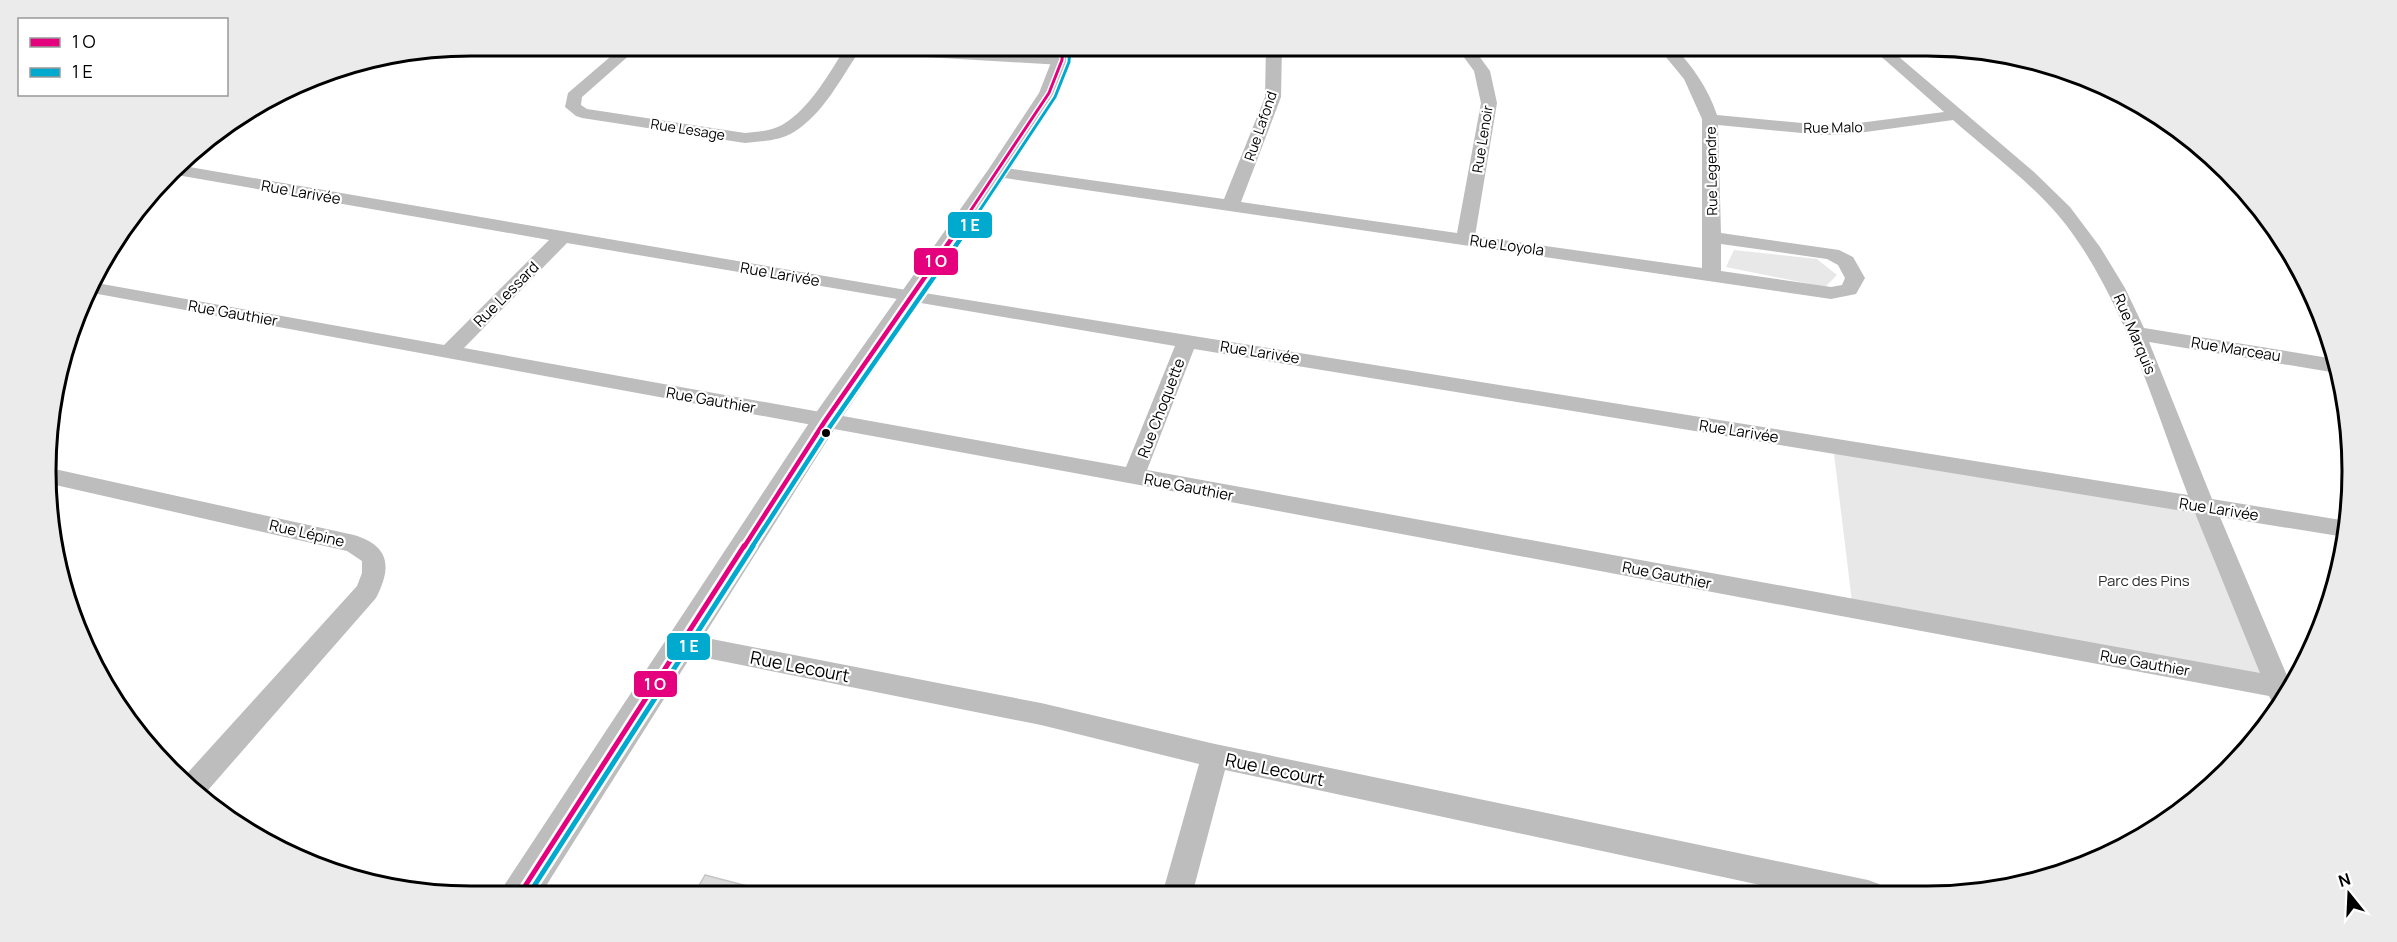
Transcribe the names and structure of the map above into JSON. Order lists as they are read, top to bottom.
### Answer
{
  "streets": {
    "street": [
      "Rue Lafond",
      "Rue Malo",
      "Rue Lesage",
      "Rue Lenoir",
      "Rue Legendre",
      "Rue Larivée",
      "Rue Loyola",
      "Rue Lessard",
      "Rue Gauthier",
      "Rue Marquis",
      "Rue Marceau",
      "Rue Choquette",
      "Rue Lépine",
      "Rue Lecourt"
    ]
  },
  "crossings": [
    ["Rue Lafond", "Rue Loyola"],
    ["Rue Malo", "Rue Legendre"],
    ["Rue Malo", "Rue Marquis"],
    ["Rue Lenoir", "Rue Loyola"],
    ["Rue Legendre", "Rue Loyola"],
    ["Rue Larivée", "Rue Lessard"],
    ["Rue Larivée", "Rue Marquis"],
    ["Rue Larivée", "Rue Choquette"],
    ["Rue Lessard", "Rue Gauthier"],
    ["Rue Gauthier", "Rue Choquette"],
    ["Rue Marquis", "Rue Marceau"]
  ],
  "parks": ["Parc des Pins"],
  "legend": ["1 O", "1 E"],
  "north": "top"
}
